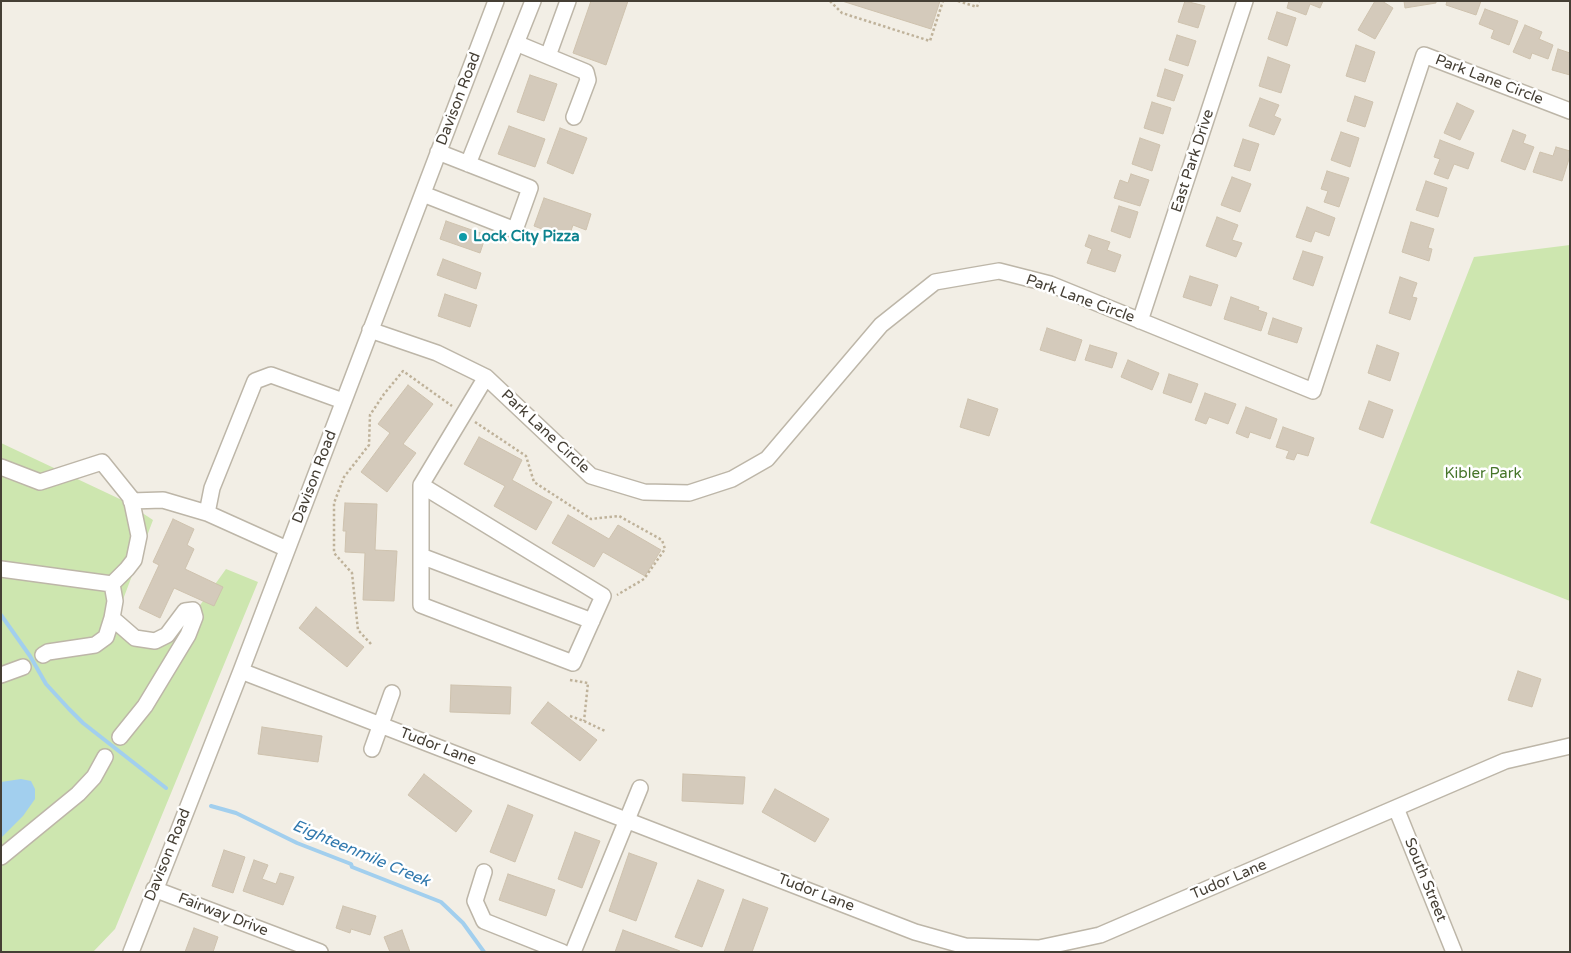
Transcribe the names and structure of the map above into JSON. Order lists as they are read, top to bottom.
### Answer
{
  "streets": {
    "street": [
      "Park Lane Circle",
      "Davison Road",
      "East Park Drive",
      "Tudor Lane",
      "South Street",
      "Fairway Drive"
    ]
  },
  "crossings": [
    ["Park Lane Circle", "Davison Road"],
    ["Park Lane Circle", "East Park Drive"],
    ["Davison Road", "Tudor Lane"],
    ["Davison Road", "Fairway Drive"],
    ["Tudor Lane", "South Street"]
  ],
  "water": ["Eighteenmile Creek"],
  "parks": ["Kibler Park"],
  "places": ["Lock City Pizza"]
}
